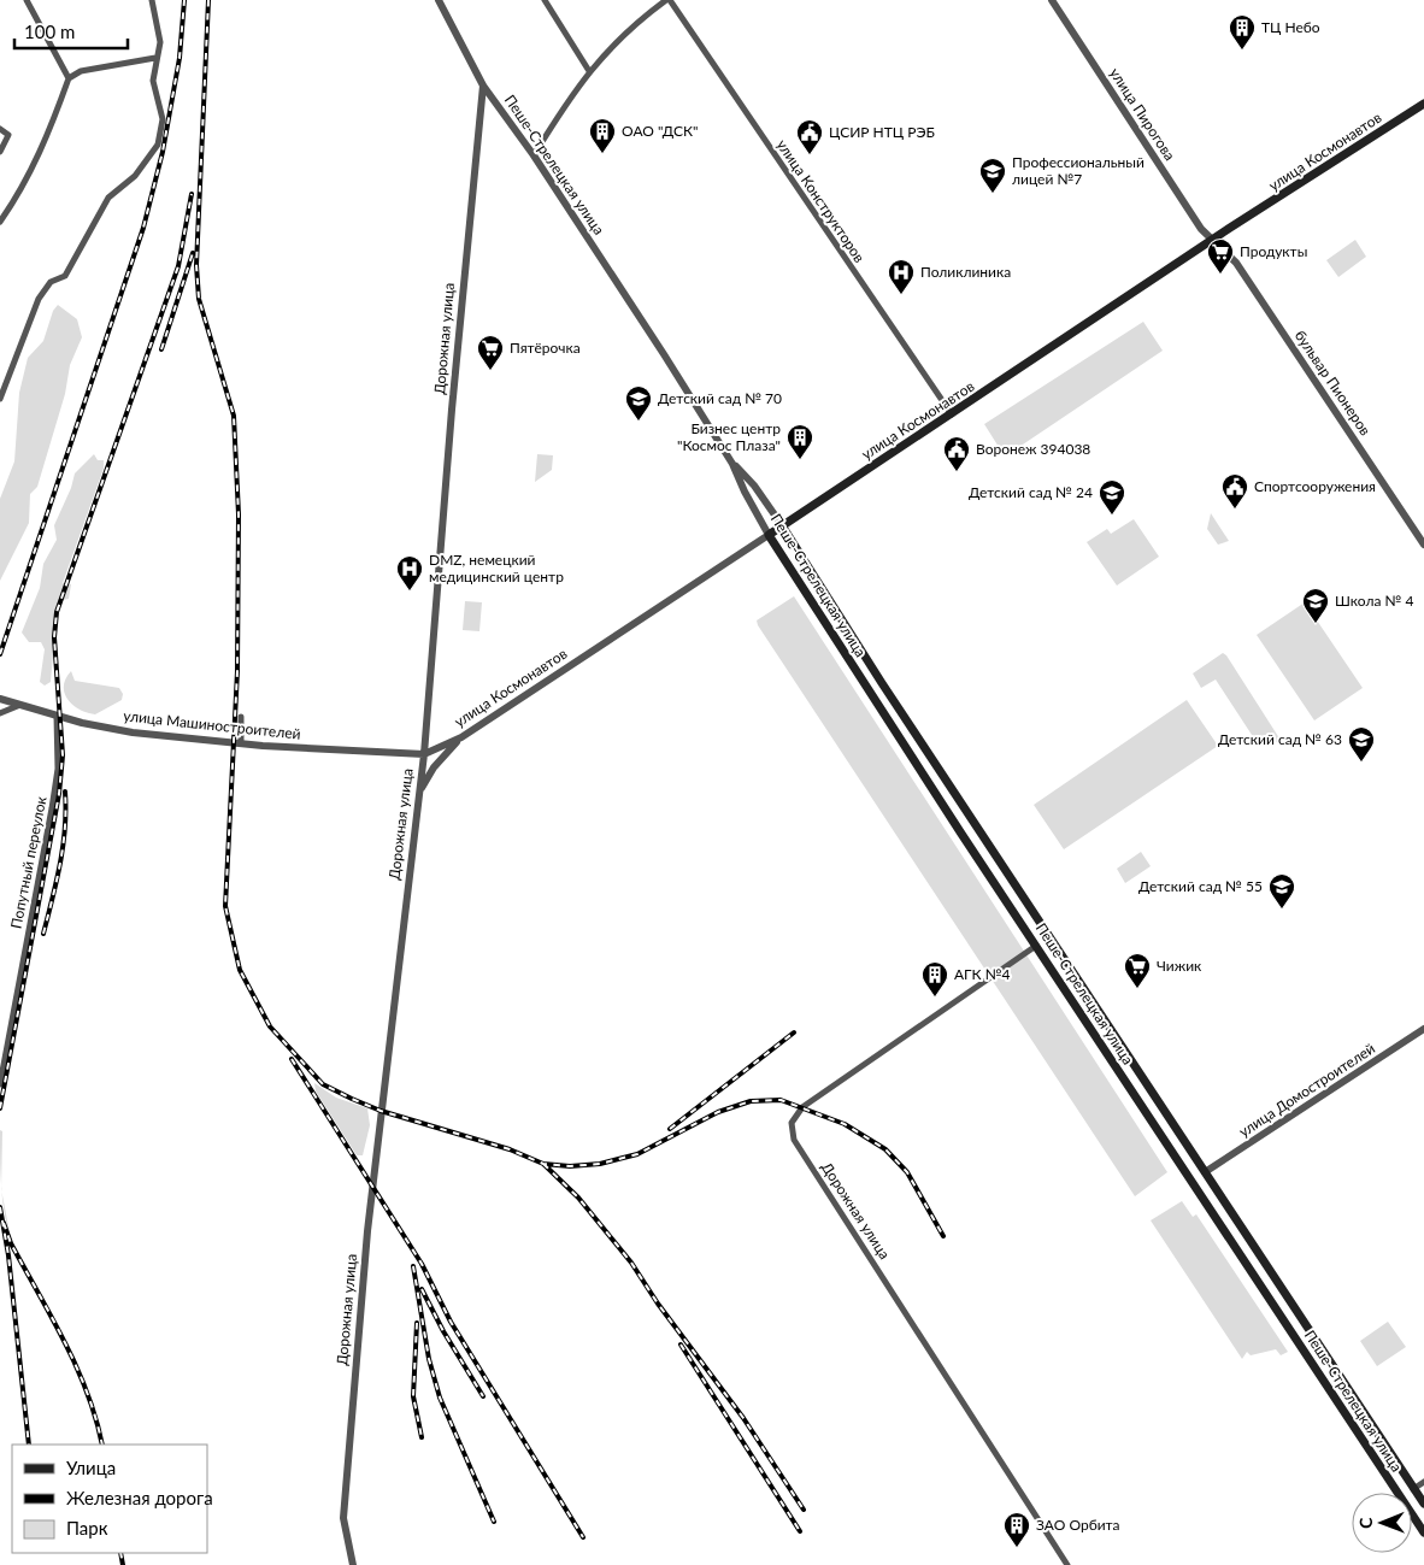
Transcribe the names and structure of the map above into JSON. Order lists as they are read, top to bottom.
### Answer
{
  "streets": {
    "main road": ["улица Космонавтов", "Пеше-Стрелецкая улица"],
    "street": [
      "улица Пирогова",
      "улица Конструкторов",
      "Дорожная улица",
      "бульвар Пионеров",
      "улица Машиностроителей",
      "Попутный переулок",
      "улица Домостроителей"
    ]
  },
  "crossings": [
    ["улица Пирогова", "улица Космонавтов"],
    ["улица Пирогова", "бульвар Пионеров"],
    ["улица Космонавтов", "Пеше-Стрелецкая улица"],
    ["улица Космонавтов", "улица Конструкторов"],
    ["улица Космонавтов", "Дорожная улица"],
    ["улица Космонавтов", "бульвар Пионеров"],
    ["улица Космонавтов", "улица Машиностроителей"],
    ["Пеше-Стрелецкая улица", "Дорожная улица"],
    ["Пеше-Стрелецкая улица", "улица Домостроителей"],
    ["Дорожная улица", "улица Машиностроителей"],
    ["улица Машиностроителей", "Попутный переулок"]
  ],
  "places": {
    "building": [
      "ТЦ Небо",
      "ОАО \"ДСК\"",
      "Бизнес центр \"Космос Плаза\"",
      "АГК №4",
      "ЗАО Орбита"
    ],
    "public building": ["ЦСИР НТЦ РЭБ", "Воронеж 394038", "Спортсооружения"],
    "school or university": [
      "Профессиональный лицей №7",
      "Детский сад № 70",
      "Детский сад № 24",
      "Школа № 4",
      "Детский сад № 63",
      "Детский сад № 55"
    ],
    "supermarket": ["Продукты", "Пятёрочка", "Чижик"],
    "hospital": ["Поликлиника", "DMZ, немецкий медицинский центр"]
  },
  "legend": ["Улица", "Железная дорога", "Парк"],
  "scale_bar": "100 m",
  "north": "left"
}
